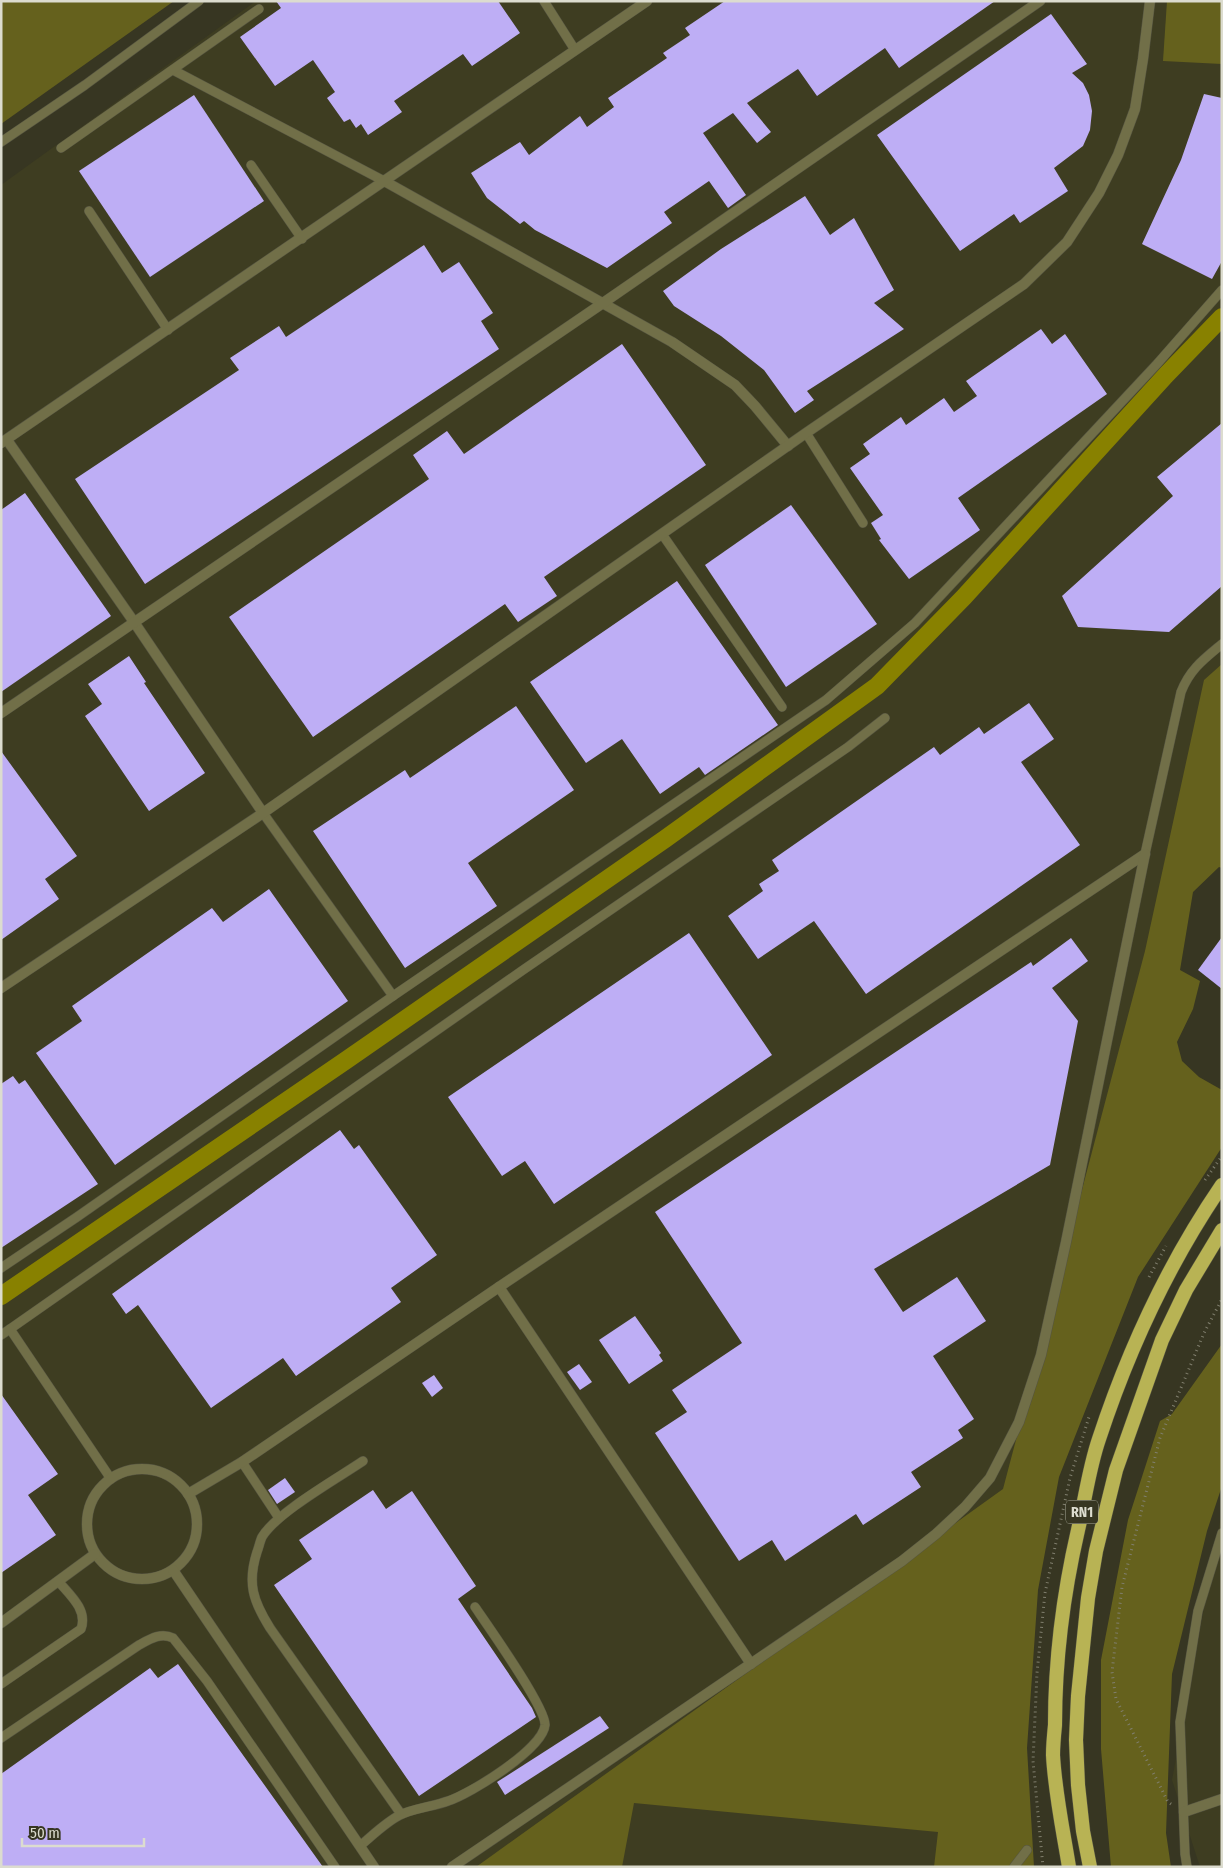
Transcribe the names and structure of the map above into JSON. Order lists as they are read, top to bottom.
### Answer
{
  "streets": {
    "highway": ["RN1"]
  },
  "scale_bar": "50 m"
}
